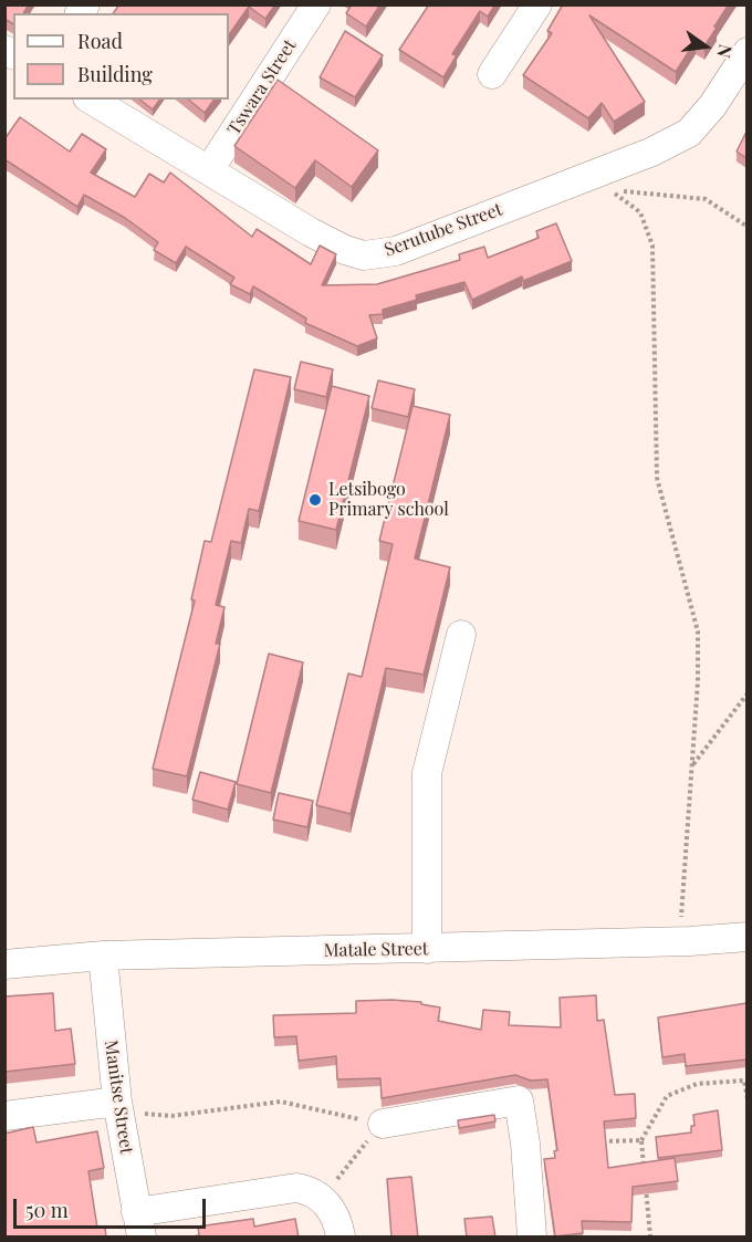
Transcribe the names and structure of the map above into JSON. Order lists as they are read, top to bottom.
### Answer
{
  "streets": {
    "street": [
      "Tswara Street",
      "Serutube Street",
      "Matale Street",
      "Manitse Street"
    ]
  },
  "crossings": [
    ["Tswara Street", "Serutube Street"],
    ["Matale Street", "Manitse Street"]
  ],
  "places": ["Letsibogo Primary school"],
  "legend": ["Road", "Building"],
  "scale_bar": "50 m",
  "north": "right"
}
